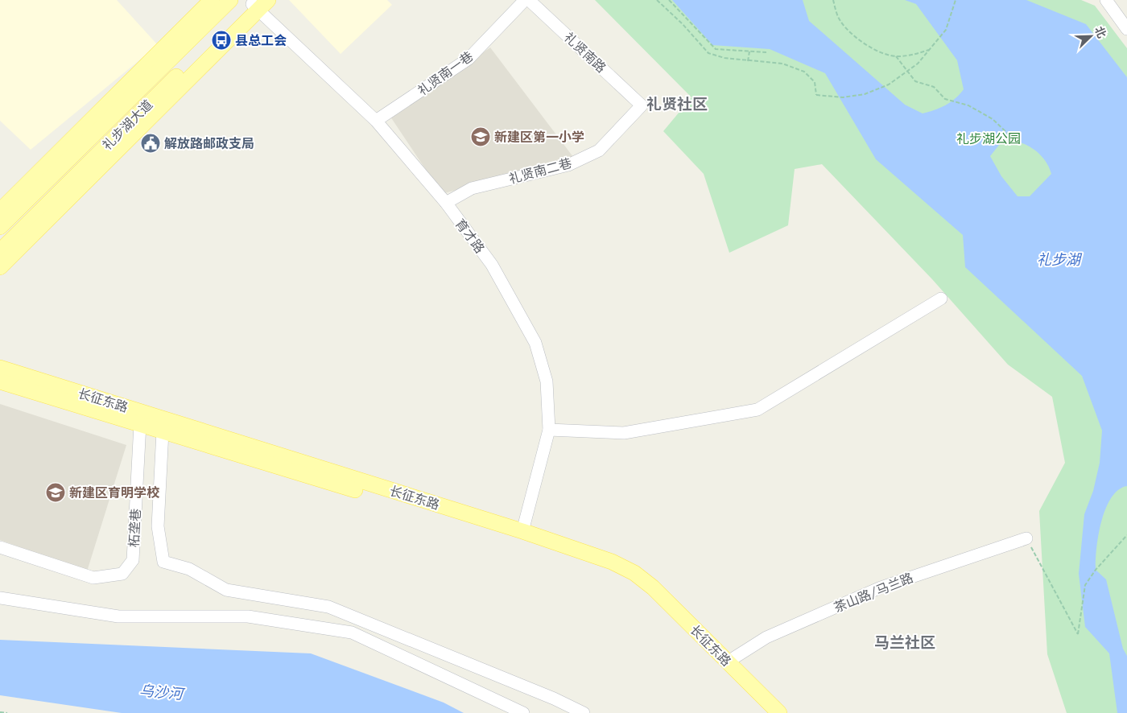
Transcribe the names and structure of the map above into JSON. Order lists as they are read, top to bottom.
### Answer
{
  "streets": {
    "main road": ["礼步湖大道", "长征东路"],
    "street": [
      "礼贤南路",
      "礼贤南一巷",
      "礼贤南二巷",
      "育才路",
      "柘垄巷",
      "茶山路/马兰路"
    ]
  },
  "crossings": [
    ["礼贤南路", "礼贤南二巷"],
    ["礼贤南一巷", "育才路"],
    ["礼步湖大道", "育才路"],
    ["礼贤南二巷", "育才路"],
    ["育才路", "长征东路"],
    ["长征东路", "柘垄巷"],
    ["长征东路", "茶山路/马兰路"]
  ],
  "districts": ["礼贤社区", "马兰社区"],
  "water": ["礼步湖", "乌沙河"],
  "parks": ["礼步湖公园"],
  "places": {
    "bus stop": ["县总工会"],
    "school or university": ["新建区第一小学", "新建区育明学校"],
    "public building": ["解放路邮政支局"]
  },
  "north": "top right"
}
